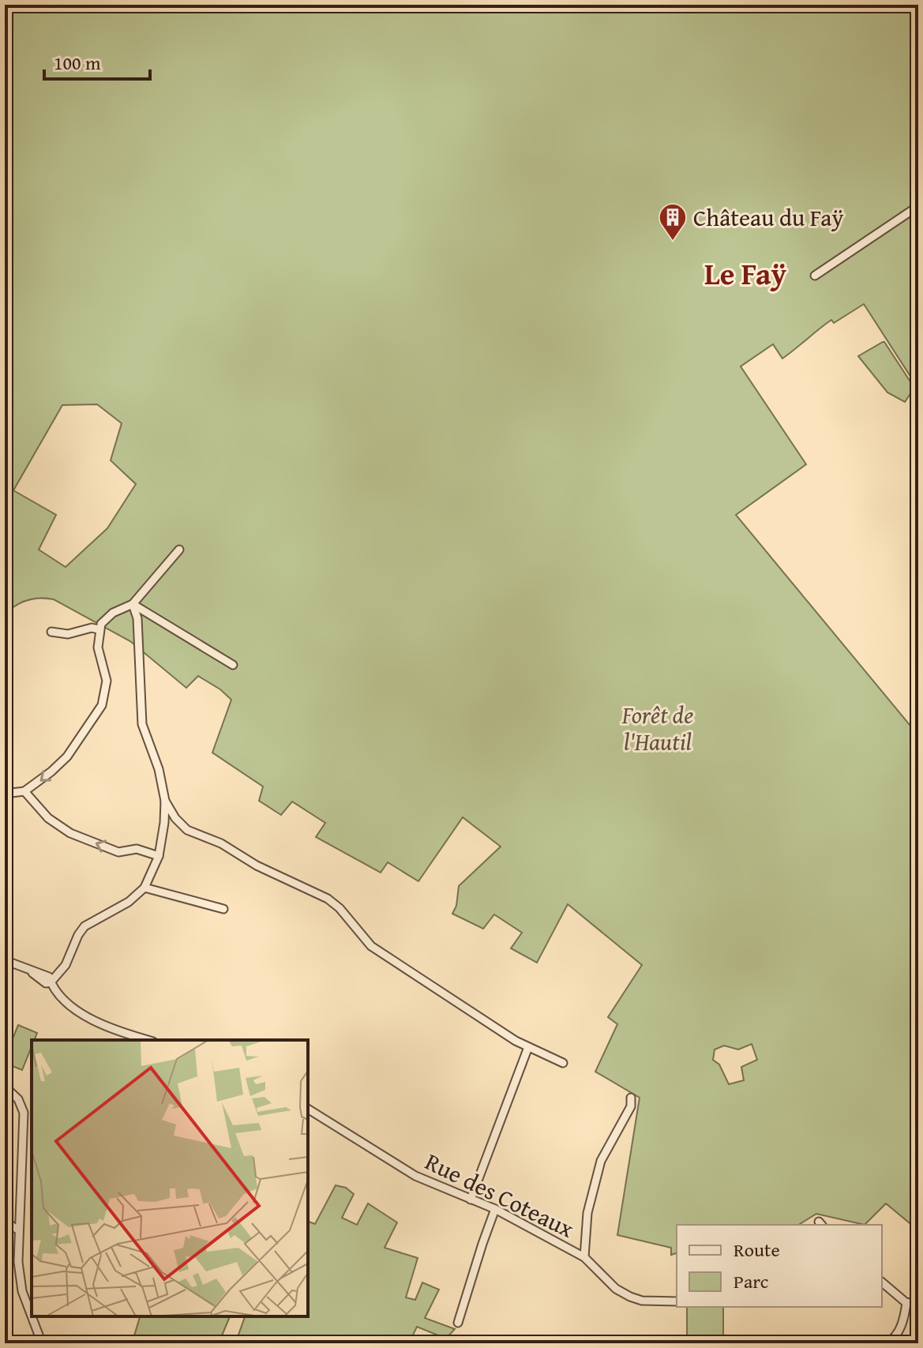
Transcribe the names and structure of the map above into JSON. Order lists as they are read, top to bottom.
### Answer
{
  "streets": {
    "street": ["Rue des Coteaux"]
  },
  "districts": ["Le Faÿ"],
  "parks": ["Forêt de l'Hautil"],
  "places": {
    "building": ["Château du Faÿ"]
  },
  "legend": ["Route", "Parc"],
  "scale_bar": "100 m"
}
